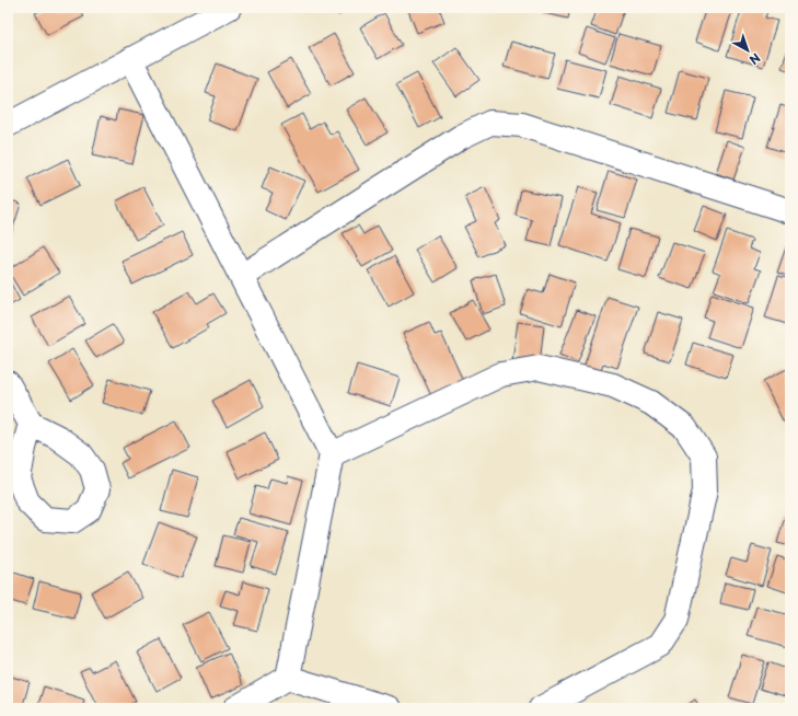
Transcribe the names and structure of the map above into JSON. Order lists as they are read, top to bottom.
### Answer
{
  "north": "bottom right"
}
